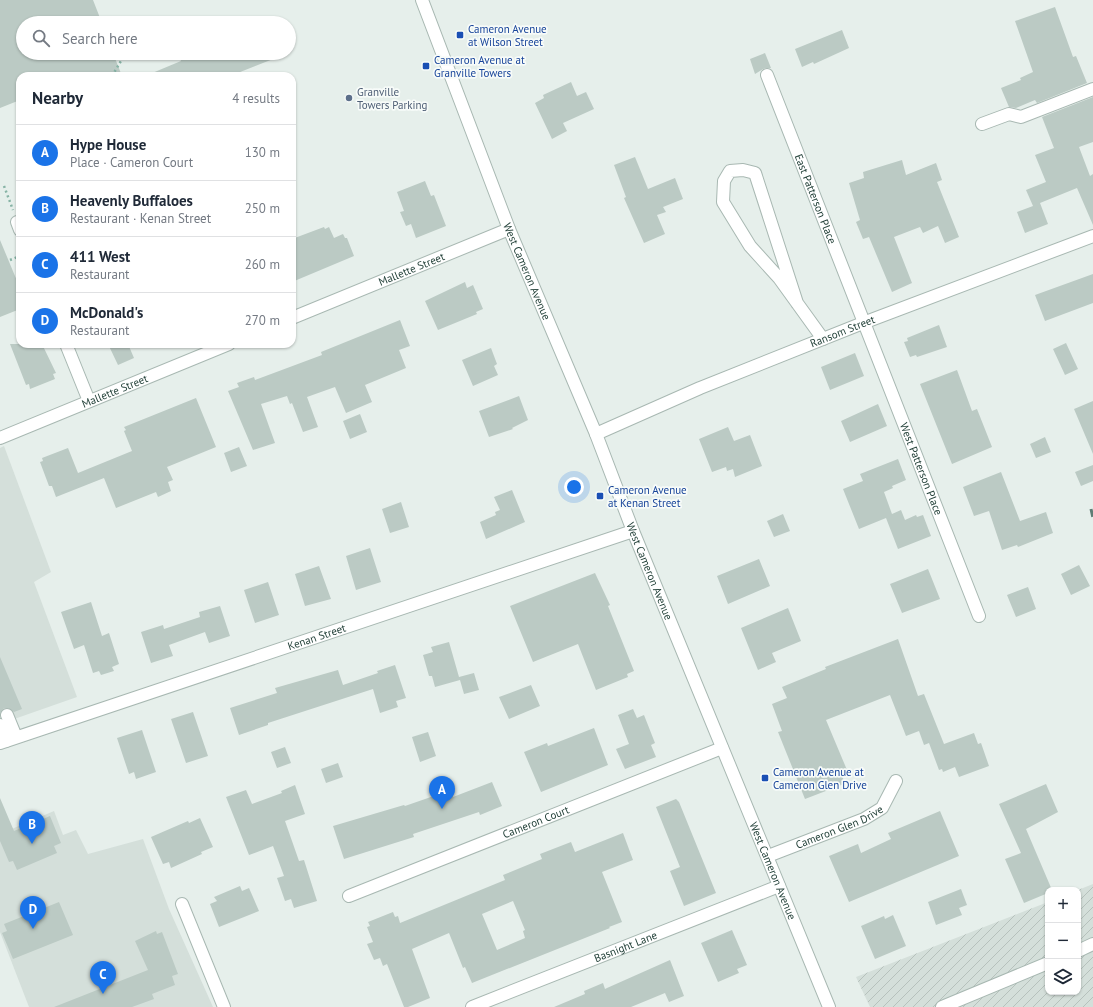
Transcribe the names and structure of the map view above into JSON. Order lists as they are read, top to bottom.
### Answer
{
  "streets": {
    "street": [
      "East Patterson Place",
      "Mallette Street",
      "West Cameron Avenue",
      "Ransom Street",
      "West Patterson Place",
      "Kenan Street",
      "Cameron Court",
      "Cameron Glen Drive",
      "Basnight Lane"
    ]
  },
  "crossings": [
    ["East Patterson Place", "Ransom Street"],
    ["East Patterson Place", "West Patterson Place"],
    ["Mallette Street", "West Cameron Avenue"],
    ["West Cameron Avenue", "Ransom Street"],
    ["West Cameron Avenue", "Kenan Street"],
    ["West Cameron Avenue", "Cameron Court"],
    ["West Cameron Avenue", "Cameron Glen Drive"],
    ["West Cameron Avenue", "Basnight Lane"],
    ["Ransom Street", "West Patterson Place"]
  ],
  "places": {
    "transit": [
      "Cameron Avenue at Wilson Street",
      "Cameron Avenue at Granville Towers",
      "Cameron Avenue at Kenan Street",
      "Cameron Avenue at Cameron Glen Drive"
    ],
    "other": ["Granville Towers Parking"]
  },
  "page": {
    "search": "Search here",
    "heading": ["Nearby", "4 results"],
    "list": [
      {
        "mark": "A",
        "name": "Hype House",
        "note": "Place · Cameron Court",
        "value": "130 m"
      },
      {
        "mark": "B",
        "name": "Heavenly Buffaloes",
        "note": "Restaurant · Kenan Street",
        "value": "250 m"
      },
      {
        "mark": "C",
        "name": "411 West",
        "note": "Restaurant",
        "value": "260 m"
      },
      {
        "mark": "D",
        "name": "McDonald's",
        "note": "Restaurant",
        "value": "270 m"
      }
    ],
    "pins": [
      "A",
      "B",
      "D",
      "C"
    ],
    "map_buttons": ["+", "−"]
  }
}
